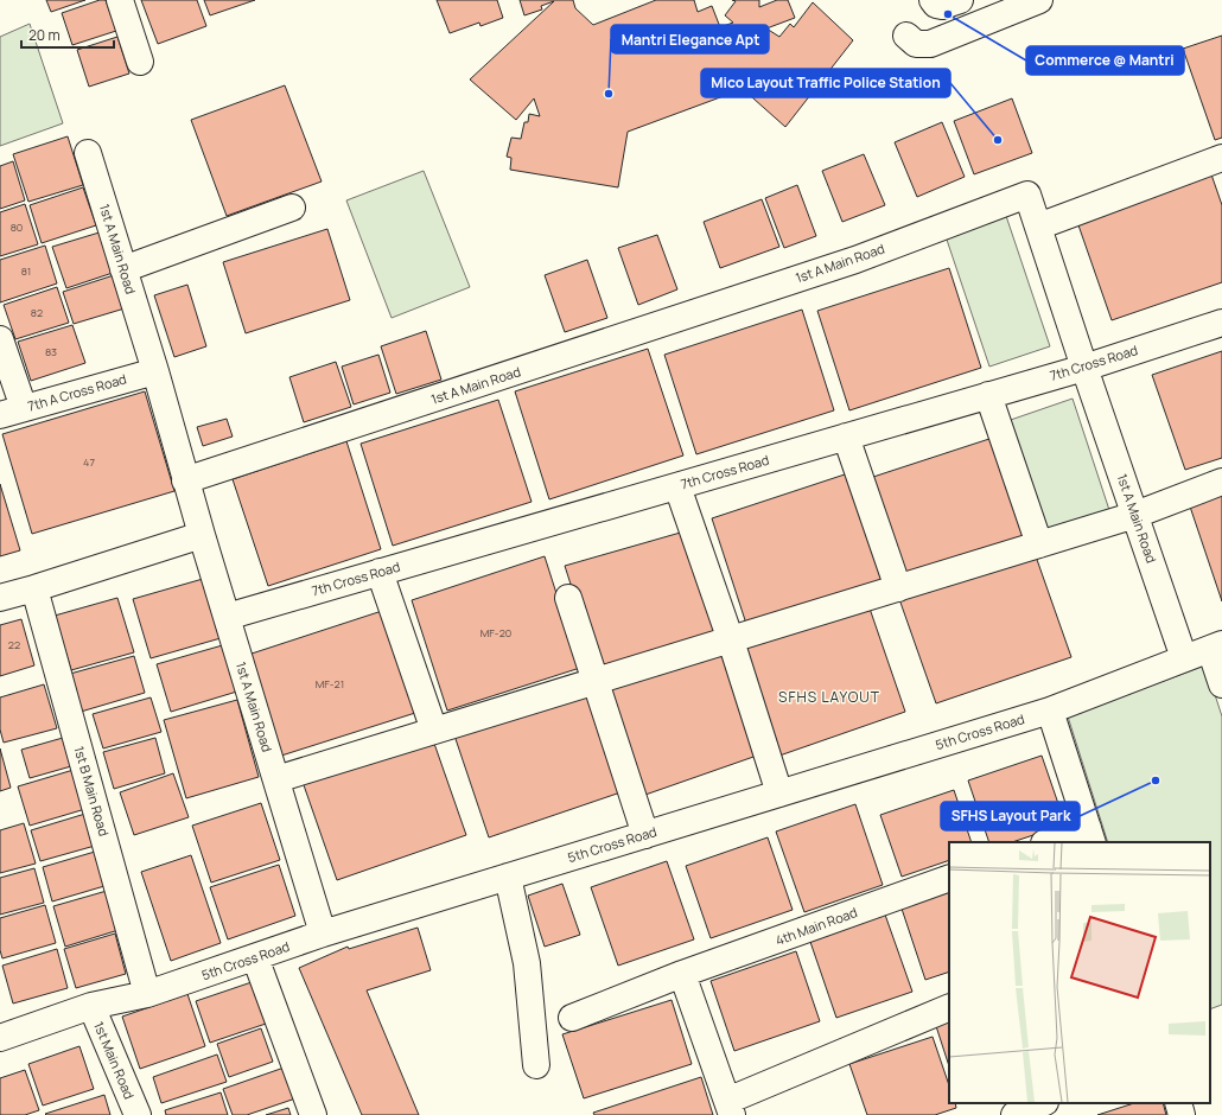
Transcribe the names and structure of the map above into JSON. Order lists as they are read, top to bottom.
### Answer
{
  "streets": {
    "street": [
      "1st A Main Road",
      "7th Cross Road",
      "7th A Cross Road",
      "5th Cross Road",
      "1st B Main Road",
      "4th Main Road",
      "1st Main Road"
    ]
  },
  "crossings": [
    ["1st A Main Road", "7th Cross Road"],
    ["1st A Main Road", "7th A Cross Road"],
    ["1st A Main Road", "5th Cross Road"],
    ["5th Cross Road", "1st B Main Road"],
    ["5th Cross Road", "1st Main Road"]
  ],
  "districts": ["SFHS LAYOUT"],
  "places": [
    "Commerce @ Mantri",
    "Mantri Elegance Apt",
    "Mico Layout Traffic Police Station",
    "SFHS Layout Park"
  ],
  "house_numbers": [
    "80",
    "81",
    "82",
    "83",
    "47",
    "MF-20",
    "22",
    "MF-21"
  ],
  "scale_bar": "20 m"
}
